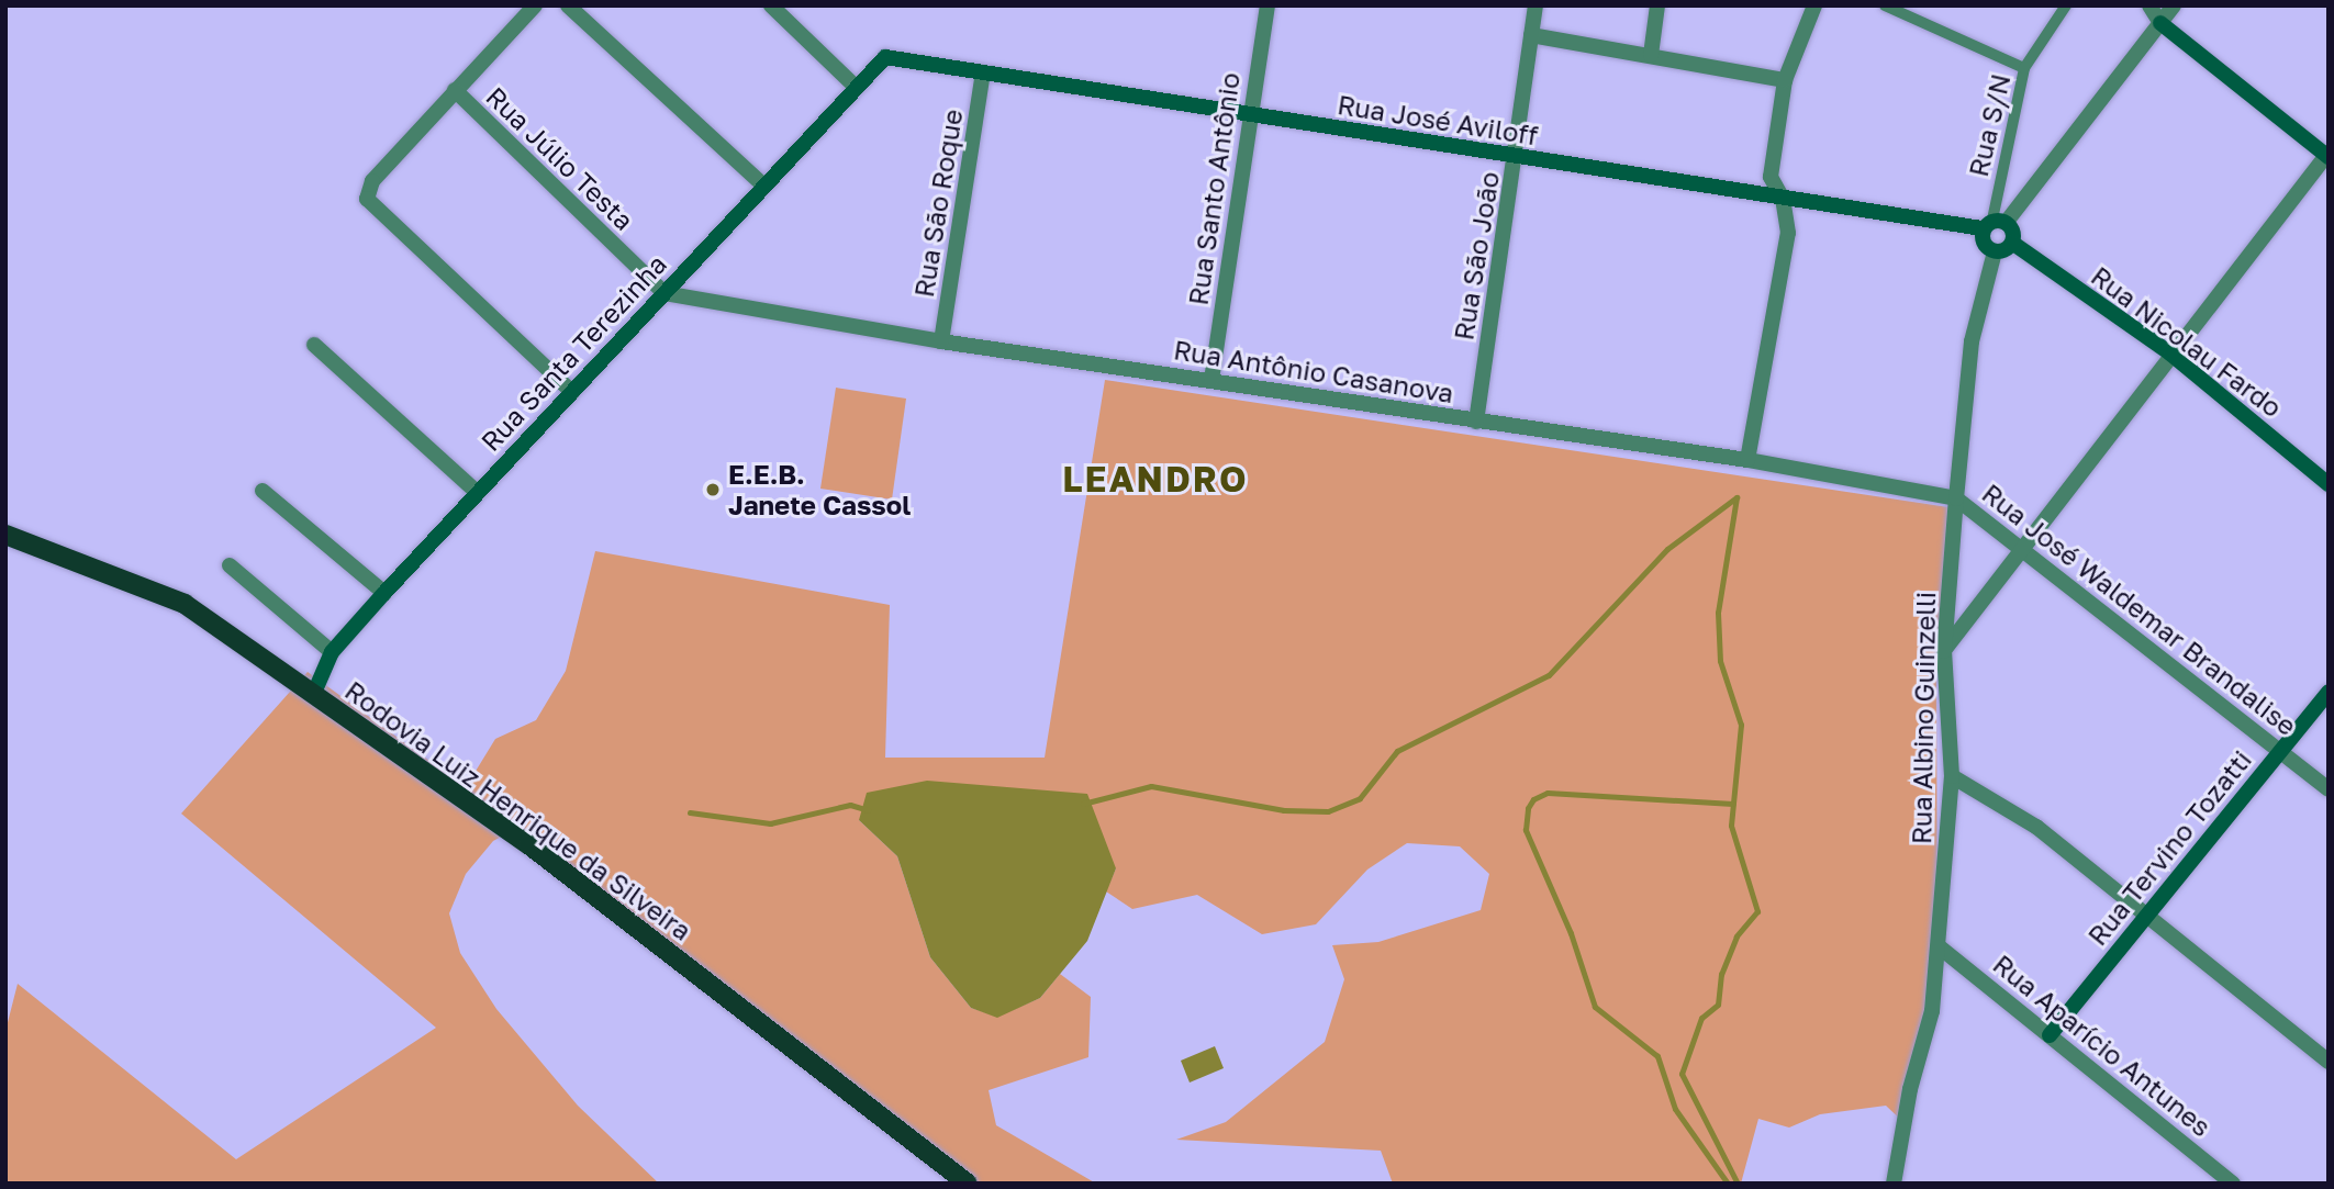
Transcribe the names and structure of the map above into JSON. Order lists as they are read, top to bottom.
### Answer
{
  "streets": {
    "main road": ["Rodovia Luiz Henrique da Silveira"],
    "street": [
      "Rua José Aviloff",
      "Rua Júlio Testa",
      "Rua Santo Antônio",
      "Rua São Roque",
      "Rua São João",
      "Rua Nicolau Fardo",
      "Rua Santa Terezinha",
      "Rua Antônio Casanova",
      "Rua José Waldemar Brandalise",
      "Rua Albino Guinzelli",
      "Rua Tervino Tozatti",
      "Rua Aparício Antunes"
    ],
    "lane": ["Rua S/N"]
  },
  "crossings": [
    ["Rua José Aviloff", "Rua S/N"],
    ["Rua José Aviloff", "Rua Santo Antônio"],
    ["Rua José Aviloff", "Rua São Roque"],
    ["Rua José Aviloff", "Rua São João"],
    ["Rua José Aviloff", "Rua Santa Terezinha"],
    ["Rua Júlio Testa", "Rua Santa Terezinha"],
    ["Rua Júlio Testa", "Rua Antônio Casanova"],
    ["Rua Santo Antônio", "Rua Antônio Casanova"],
    ["Rua São Roque", "Rua Antônio Casanova"],
    ["Rua São João", "Rua Antônio Casanova"],
    ["Rua Santa Terezinha", "Rua Antônio Casanova"],
    ["Rua Santa Terezinha", "Rodovia Luiz Henrique da Silveira"],
    ["Rua Antônio Casanova", "Rua José Waldemar Brandalise"],
    ["Rua Antônio Casanova", "Rua Albino Guinzelli"],
    ["Rua José Waldemar Brandalise", "Rua Albino Guinzelli"],
    ["Rua José Waldemar Brandalise", "Rua Tervino Tozatti"],
    ["Rua Albino Guinzelli", "Rua Aparício Antunes"],
    ["Rua Tervino Tozatti", "Rua Aparício Antunes"]
  ],
  "districts": ["LEANDRO"],
  "places": ["E.E.B. Janete Cassol"]
}
